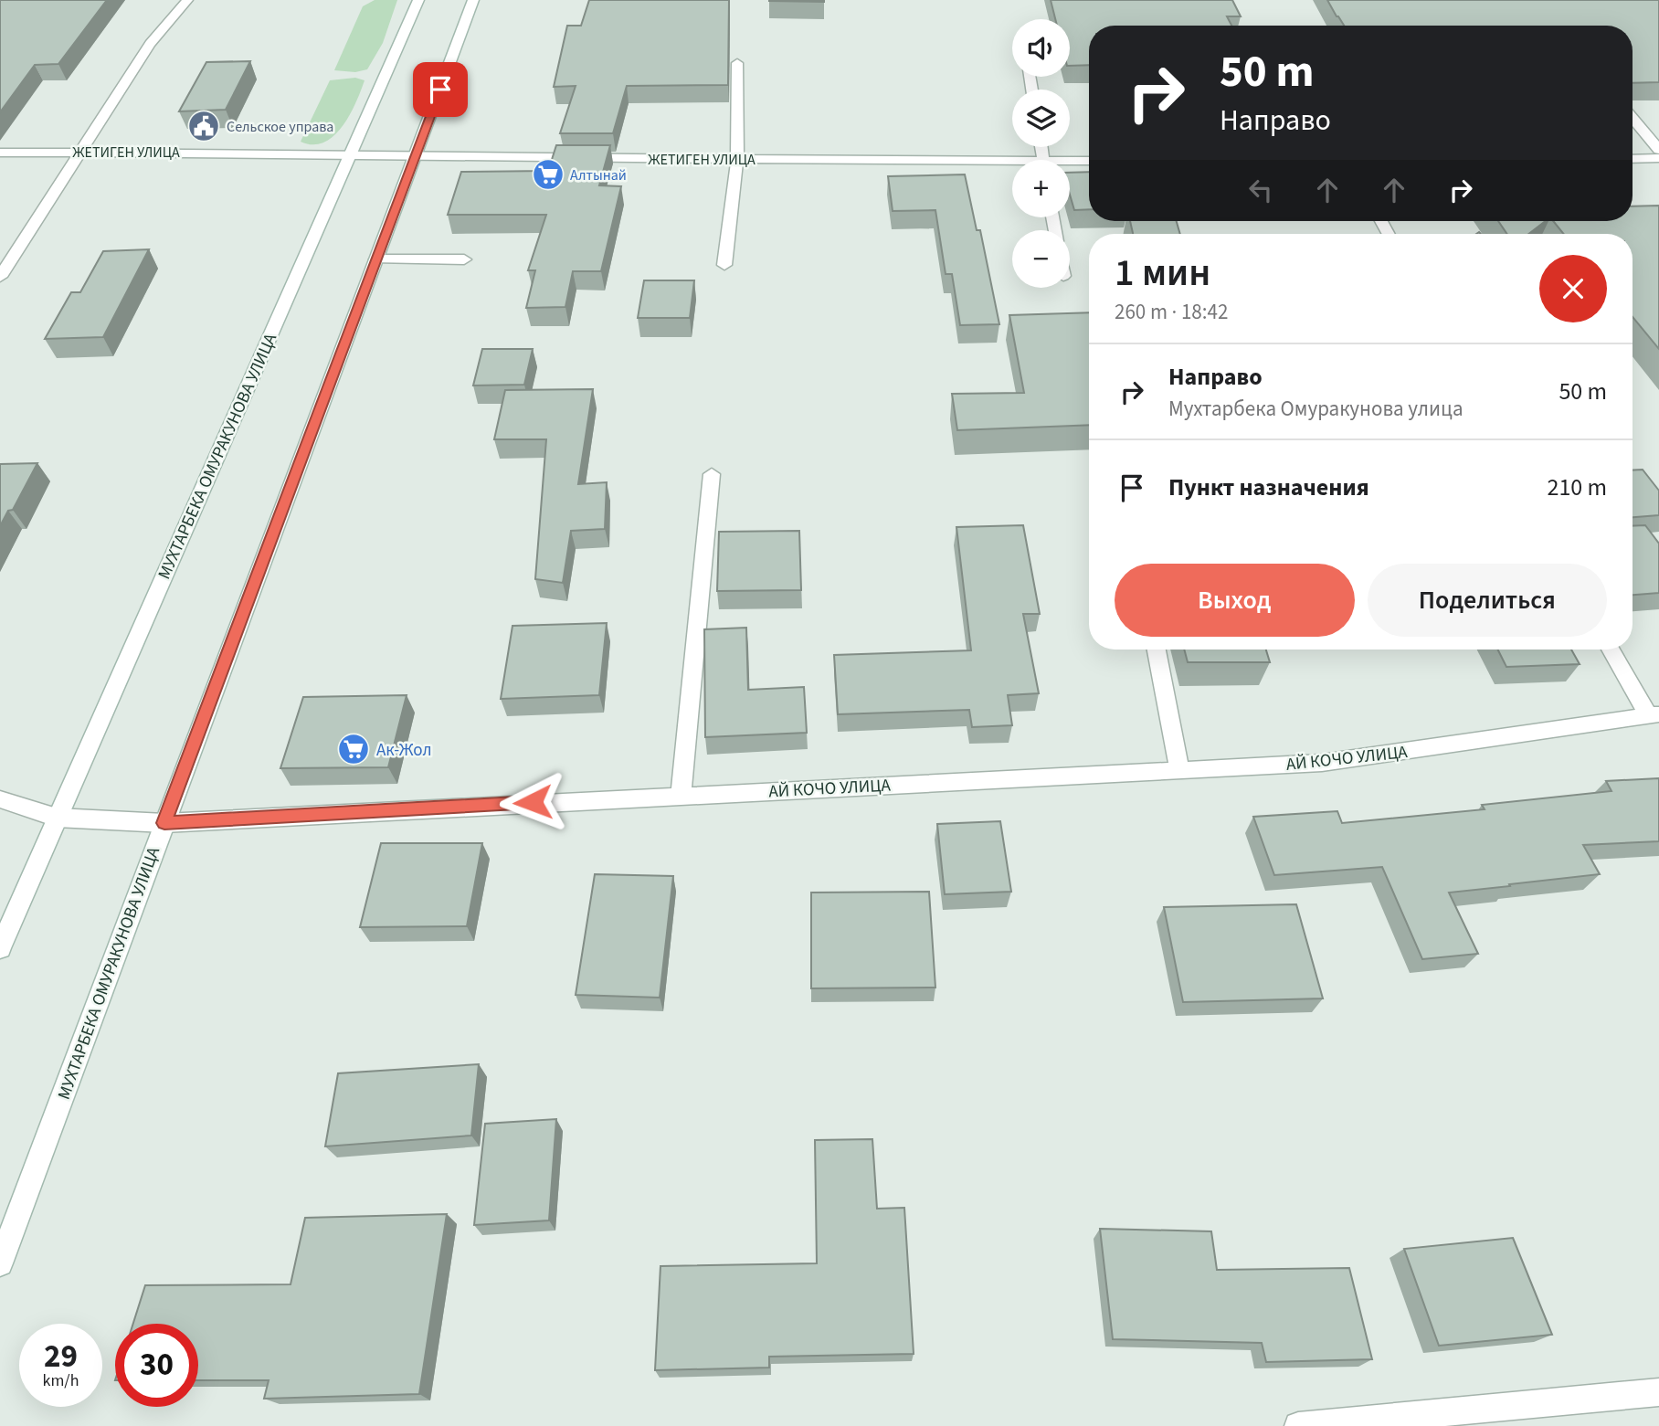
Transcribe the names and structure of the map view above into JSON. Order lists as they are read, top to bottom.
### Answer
{
  "streets": {
    "street": ["ЖЕТИГЕН УЛИЦА", "МУХТАРБЕКА ОМУРАКУНОВА УЛИЦА", "АЙ КОЧО УЛИЦА"]
  },
  "crossings": [
    ["ЖЕТИГЕН УЛИЦА", "МУХТАРБЕКА ОМУРАКУНОВА УЛИЦА"],
    ["МУХТАРБЕКА ОМУРАКУНОВА УЛИЦА", "АЙ КОЧО УЛИЦА"]
  ],
  "places": {
    "public building": ["Сельское управа"],
    "supermarket": ["Алтынай", "Ак-Жол"]
  },
  "page": {
    "map_buttons": ["+", "−"],
    "turn": ["50 m", "Направо"],
    "heading": ["1 мин", "260 m · 18:42"],
    "list": [
      {
        "name": "Направо",
        "note": "Мухтарбека Омуракунова улица",
        "value": "50 m"
      },
      {
        "name": "Пункт назначения",
        "value": "210 m"
      }
    ],
    "buttons": ["Выход", "Поделиться"],
    "speed": "29 km/h",
    "limit": "30"
  }
}
